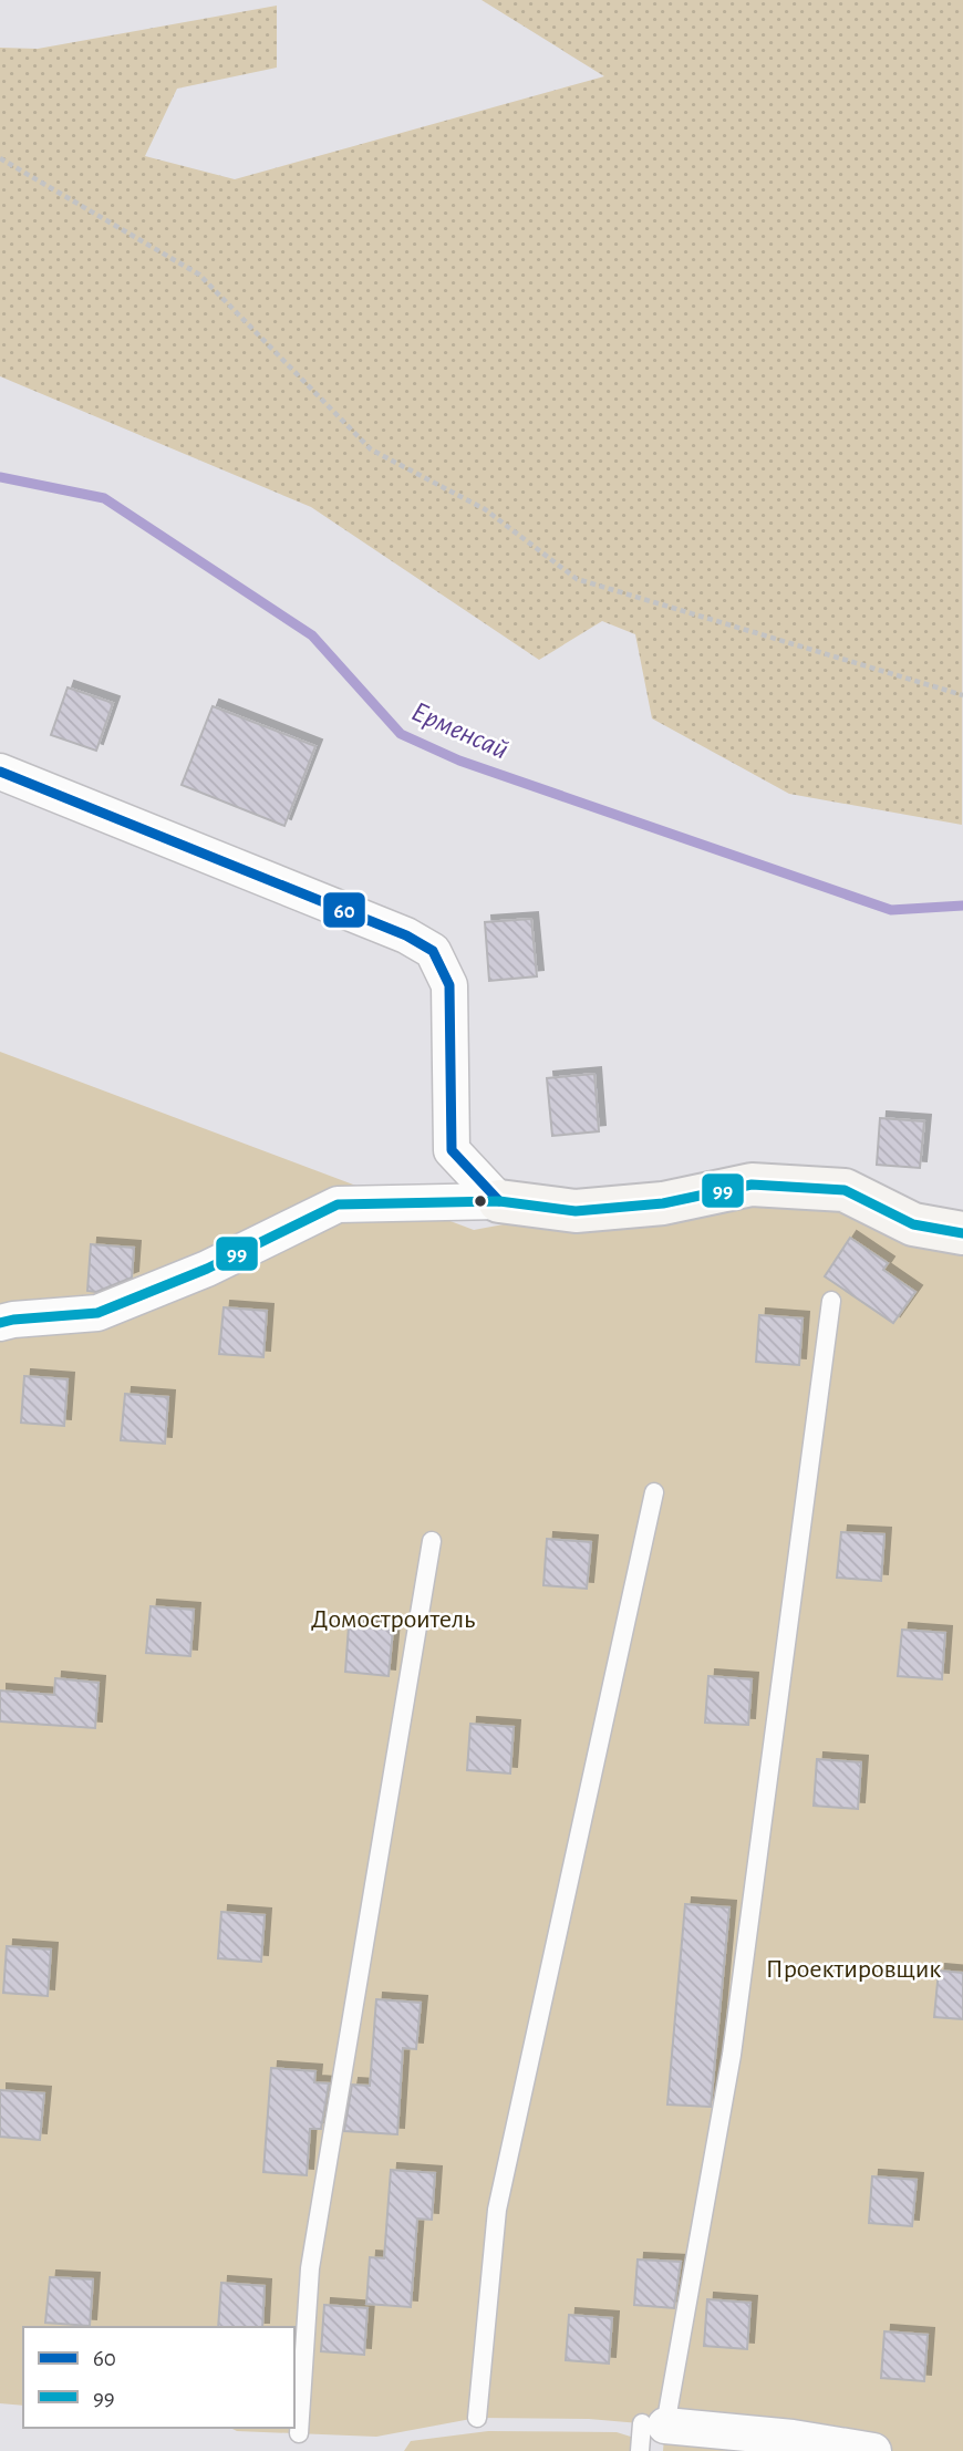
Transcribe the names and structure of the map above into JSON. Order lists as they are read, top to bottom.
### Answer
{
  "water": ["Ерменсай"],
  "parks": ["Домостроитель", "Проектировщик"],
  "lines": ["transit line 60", "transit line 99"],
  "legend": ["60", "99"]
}
